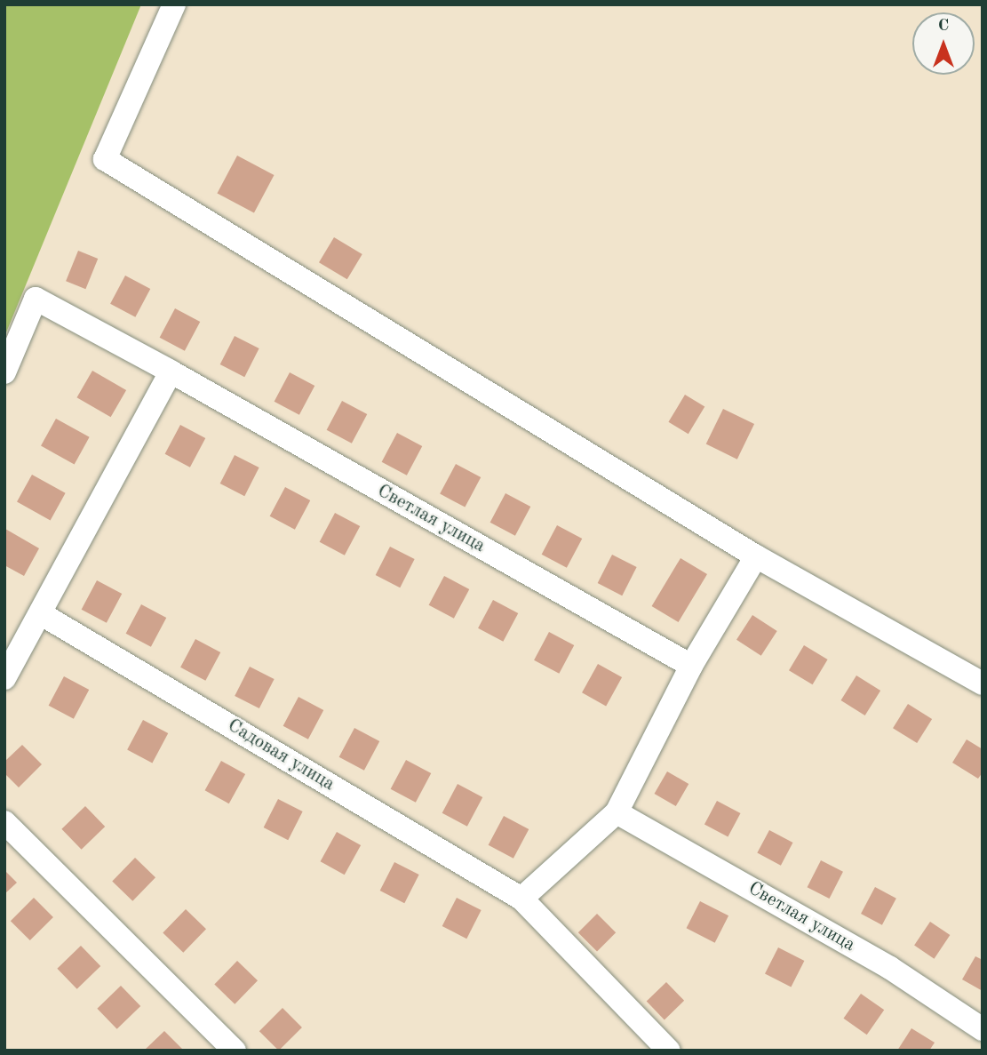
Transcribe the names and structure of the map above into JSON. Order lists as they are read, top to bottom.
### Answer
{
  "streets": {
    "street": ["Светлая улица", "Садовая улица"]
  },
  "north": "top"
}
